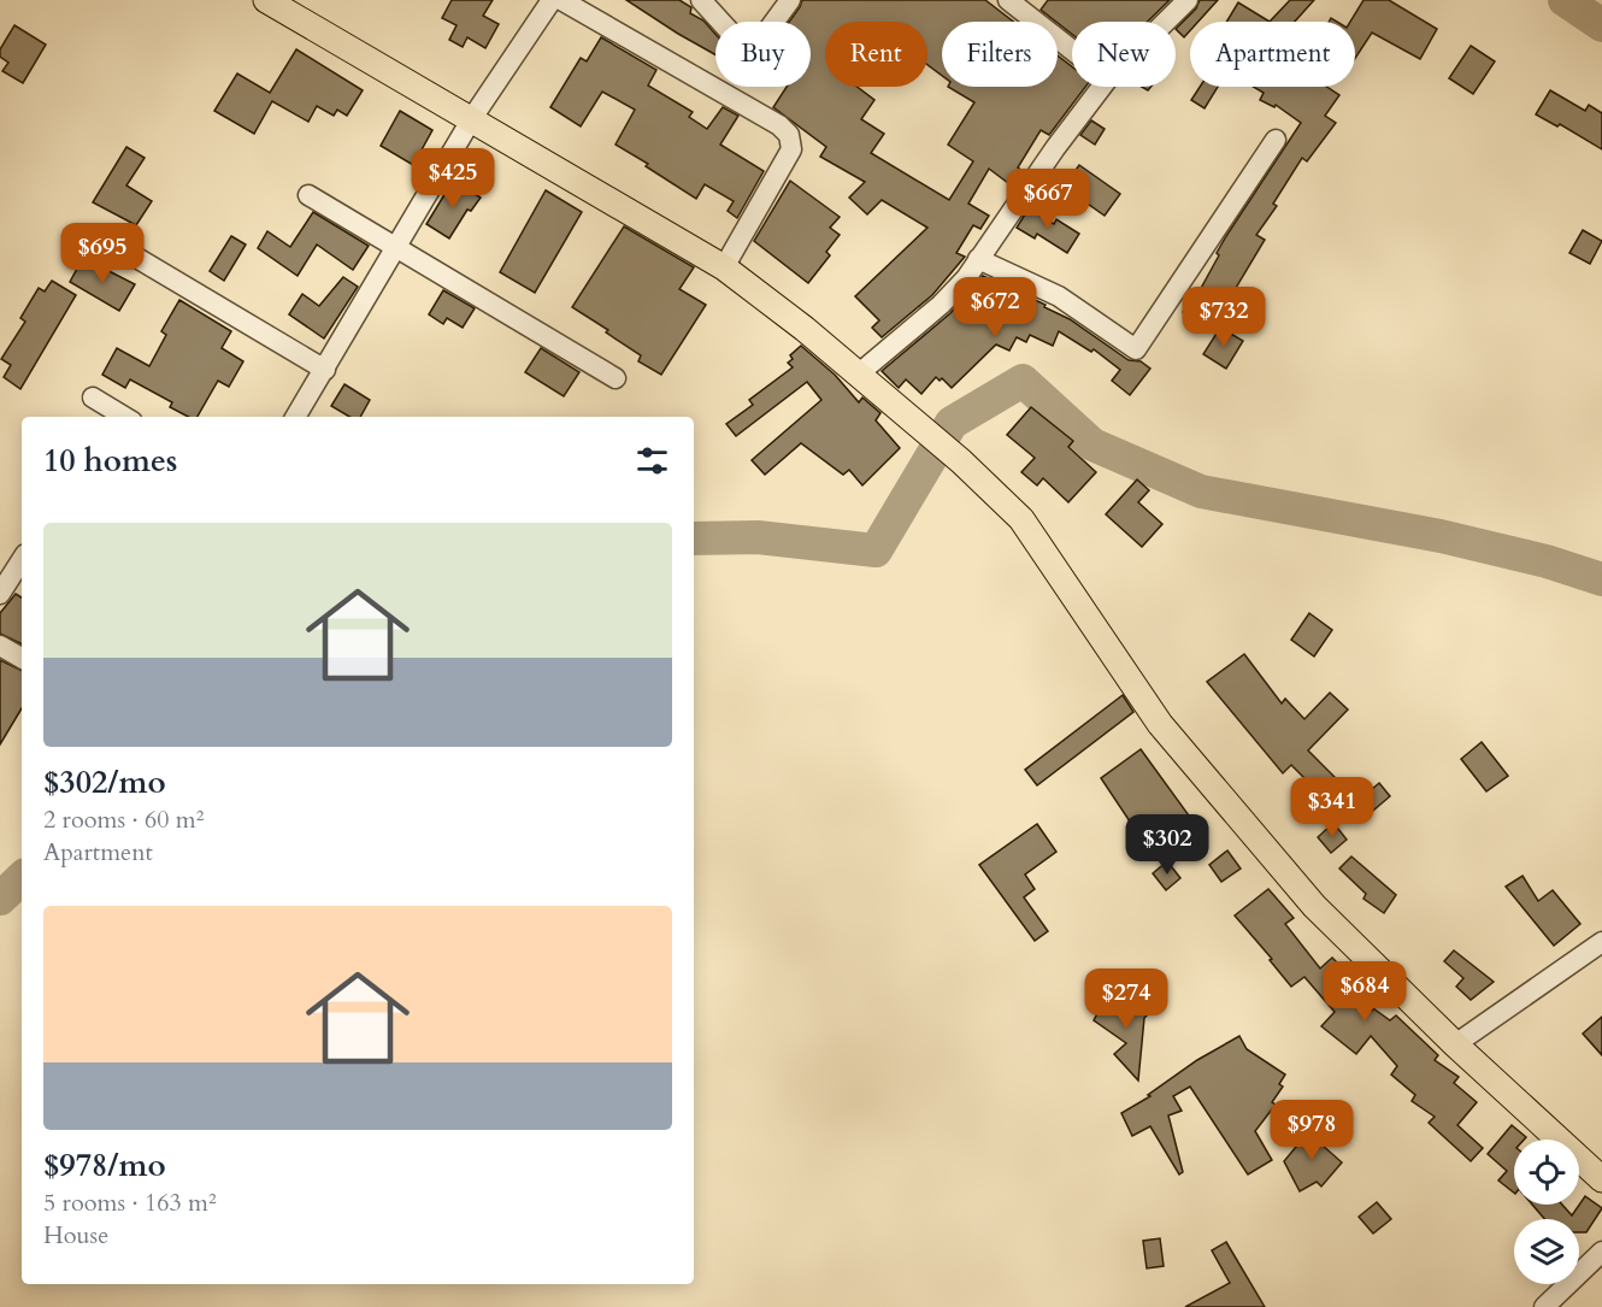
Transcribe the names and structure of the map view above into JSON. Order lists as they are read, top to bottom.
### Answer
{
  "page": {
    "chip": [
      "Buy",
      "Rent",
      "Filters",
      "New",
      "Apartment"
    ],
    "price": [
      "$425",
      "$667",
      "$695",
      "$672",
      "$732",
      "$341",
      "$302",
      "$684",
      "$274",
      "$978"
    ],
    "heading": "10 homes",
    "list": [
      {
        "name": "$302/mo",
        "note": "2 rooms · 60 m² · Apartment"
      },
      {
        "name": "$978/mo",
        "note": "5 rooms · 163 m² · House"
      }
    ]
  }
}
